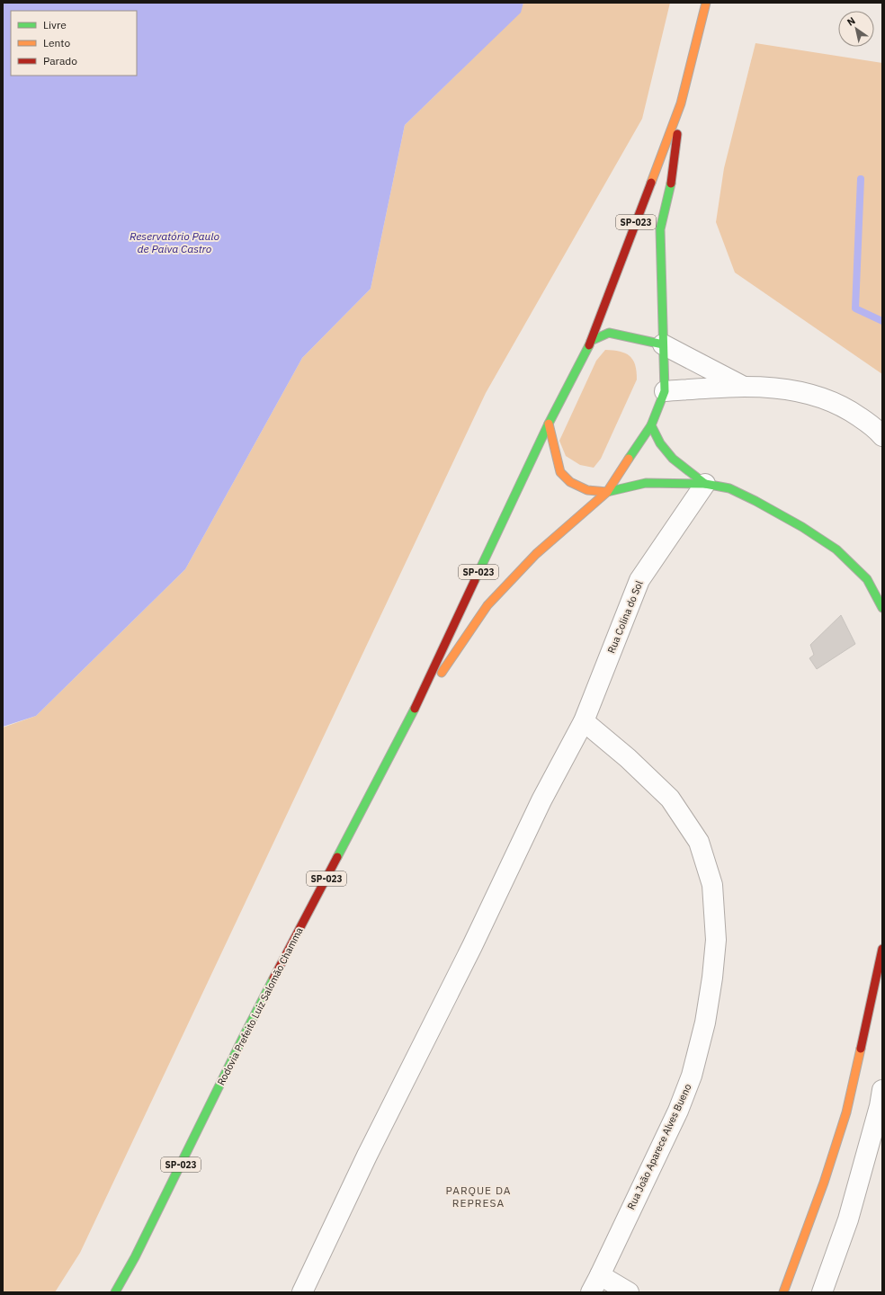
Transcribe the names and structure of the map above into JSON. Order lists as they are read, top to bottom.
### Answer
{
  "streets": {
    "main road": ["SP-023", "Rodovia Prefeito Luiz Salomão Chamma"],
    "street": ["Rua Colina do Sol", "Rua João Aparece Alves Bueno"]
  },
  "crossings": [
    ["SP-023", "Rodovia Prefeito Luiz Salomão Chamma"],
    ["Rua Colina do Sol", "Rua João Aparece Alves Bueno"]
  ],
  "districts": ["PARQUE DA REPRESA"],
  "water": ["Reservatório Paulo de Paiva Castro"],
  "legend": ["Livre", "Lento", "Parado"],
  "north": "top left"
}
